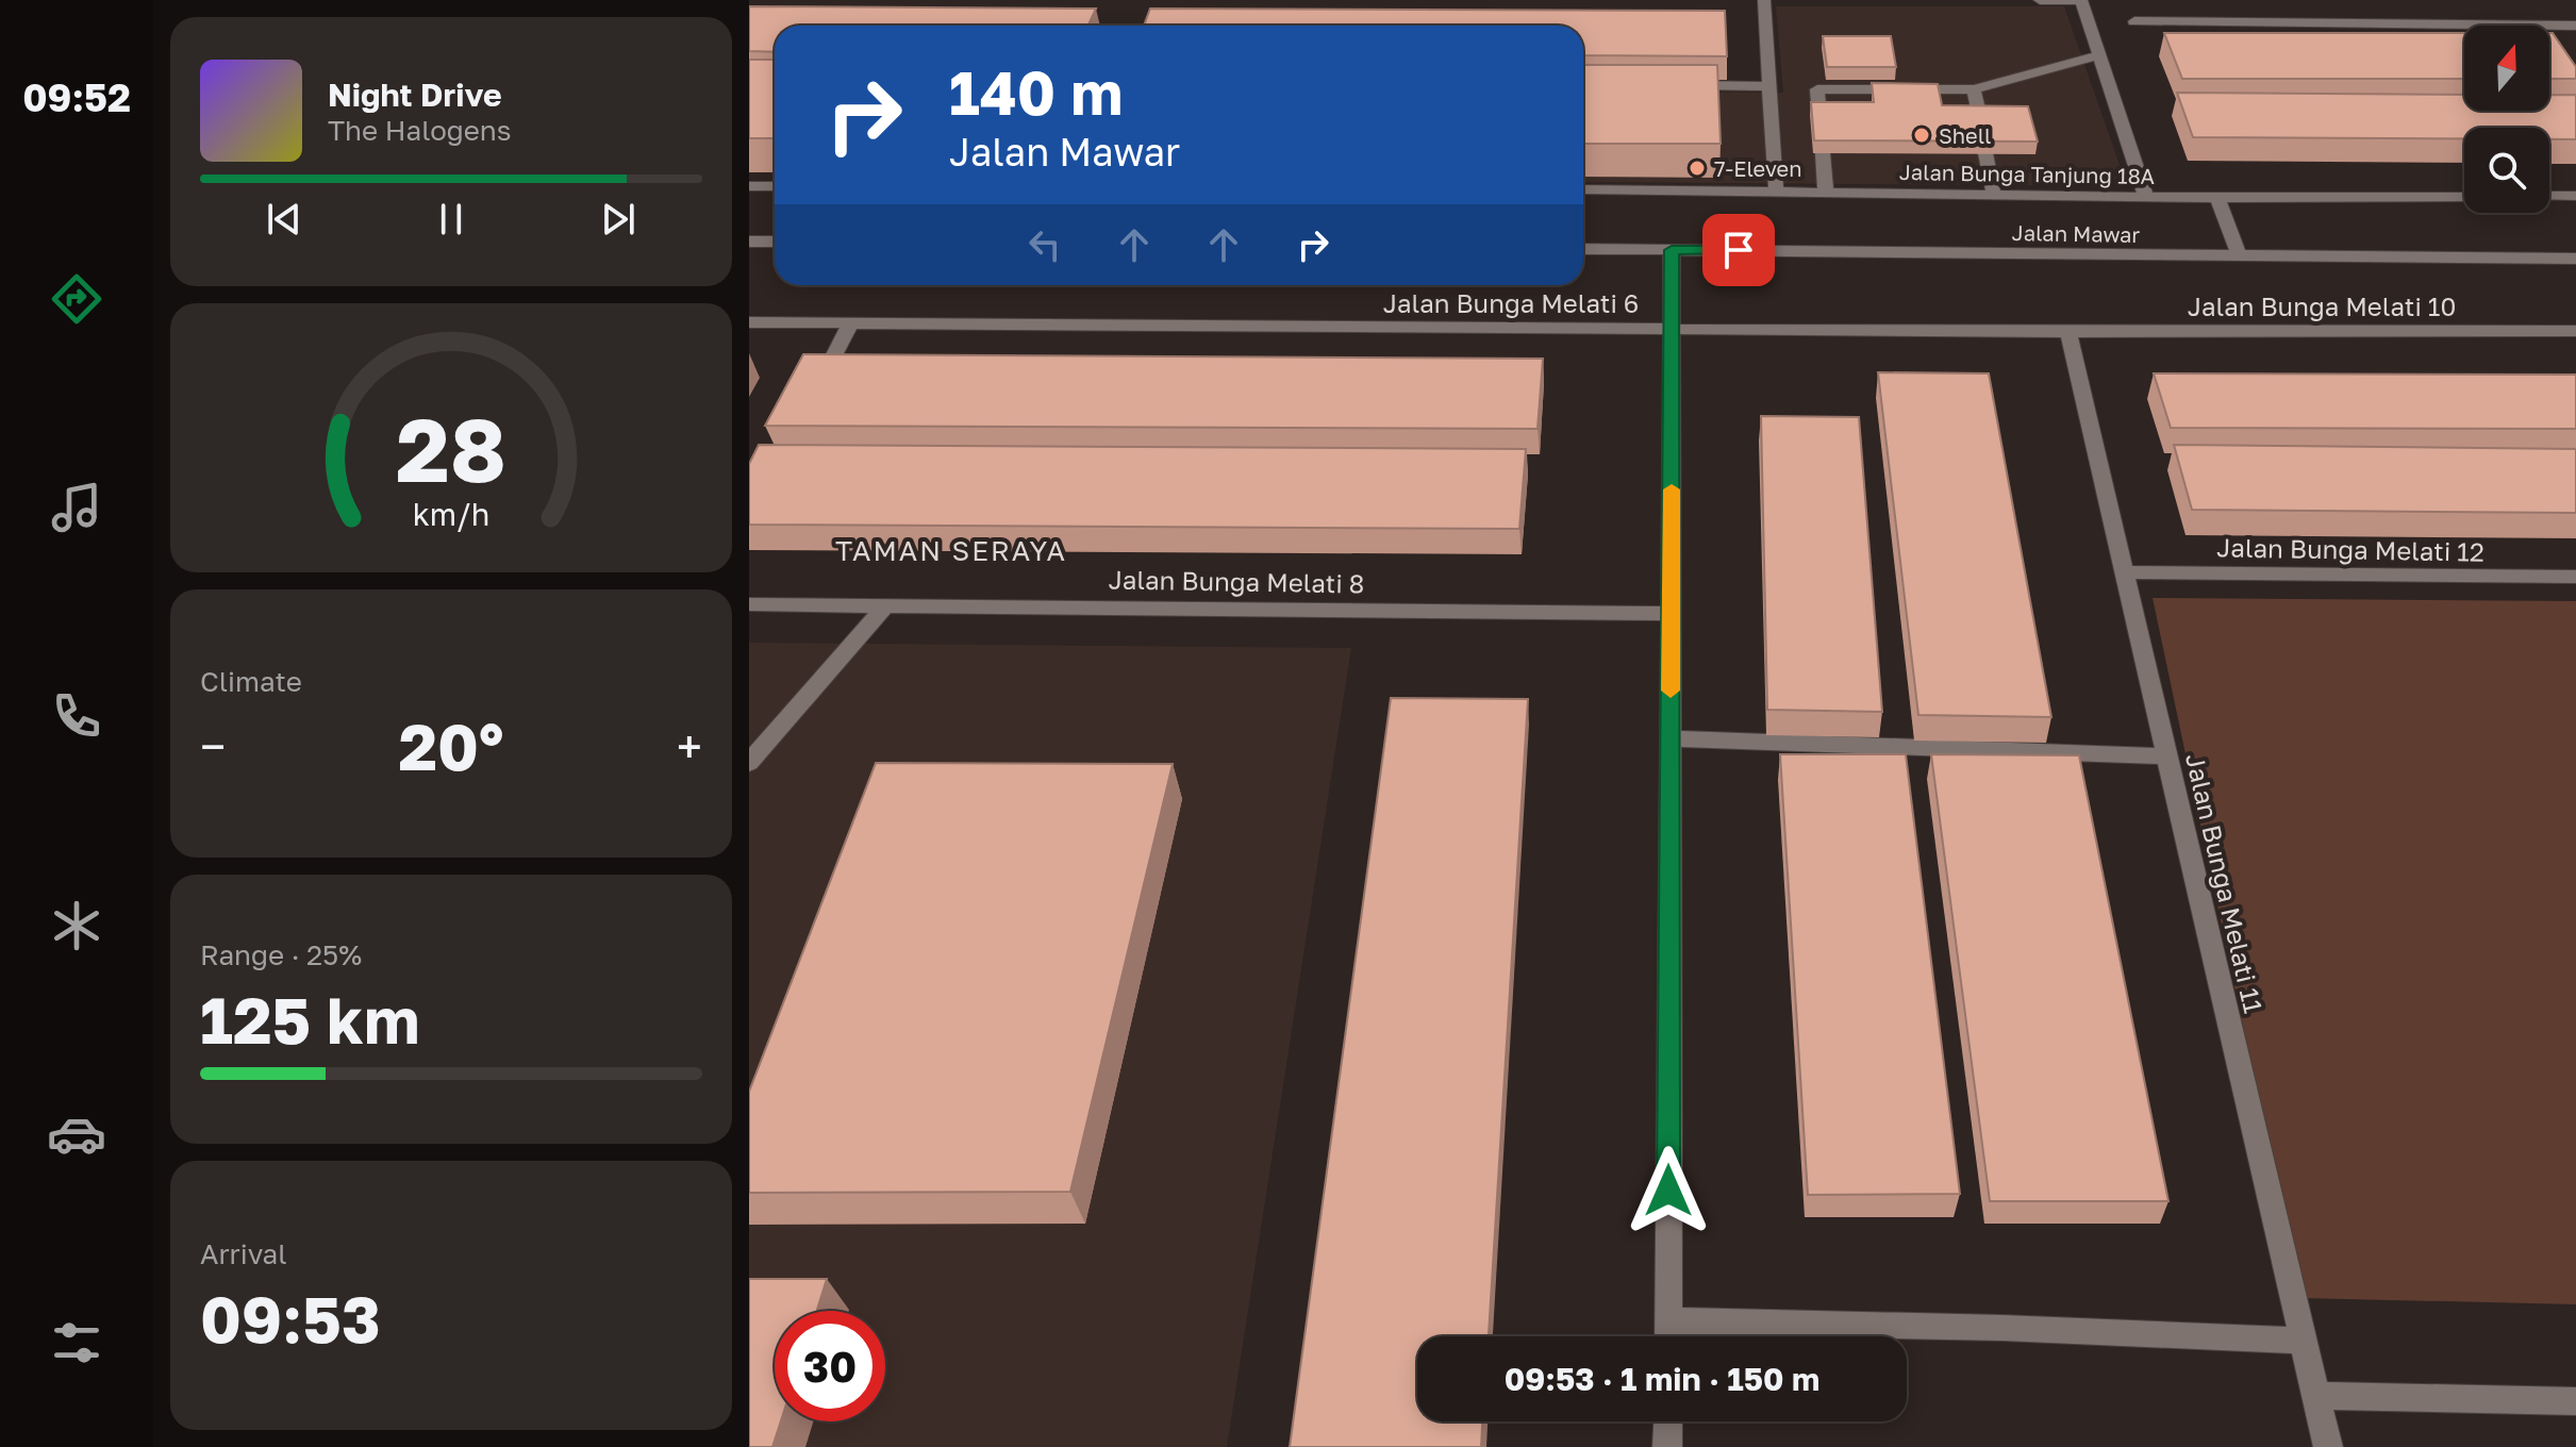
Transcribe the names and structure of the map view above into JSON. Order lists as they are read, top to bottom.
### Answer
{
  "streets": {
    "street": [
      "Jalan Bunga Tanjung 18A",
      "Jalan Mawar",
      "Jalan Bunga Melati 6",
      "Jalan Bunga Melati 10",
      "Jalan Bunga Melati 12",
      "Jalan Bunga Melati 8",
      "Jalan Bunga Melati 11"
    ]
  },
  "crossings": [
    ["Jalan Bunga Melati 6", "Jalan Bunga Melati 10"],
    ["Jalan Bunga Melati 6", "Jalan Bunga Melati 11"],
    ["Jalan Bunga Melati 10", "Jalan Bunga Melati 11"],
    ["Jalan Bunga Melati 12", "Jalan Bunga Melati 11"]
  ],
  "districts": ["TAMAN SERAYA"],
  "places": ["Shell", "7-Eleven"],
  "north": "top",
  "page": {
    "tabs": "09:52",
    "turn": ["140 m", "Jalan Mawar"],
    "song": ["Night Drive", "The Halogens"],
    "tile": [
      "Climate",
      ["Range · 25%", "125 km"],
      ["Arrival", "09:53"]
    ],
    "heat": ["−", "20°", "+"],
    "limit": "30",
    "trip": "09:53 · 1 min · 150 m",
    "gauge": ["28", "km/h"]
  }
}
